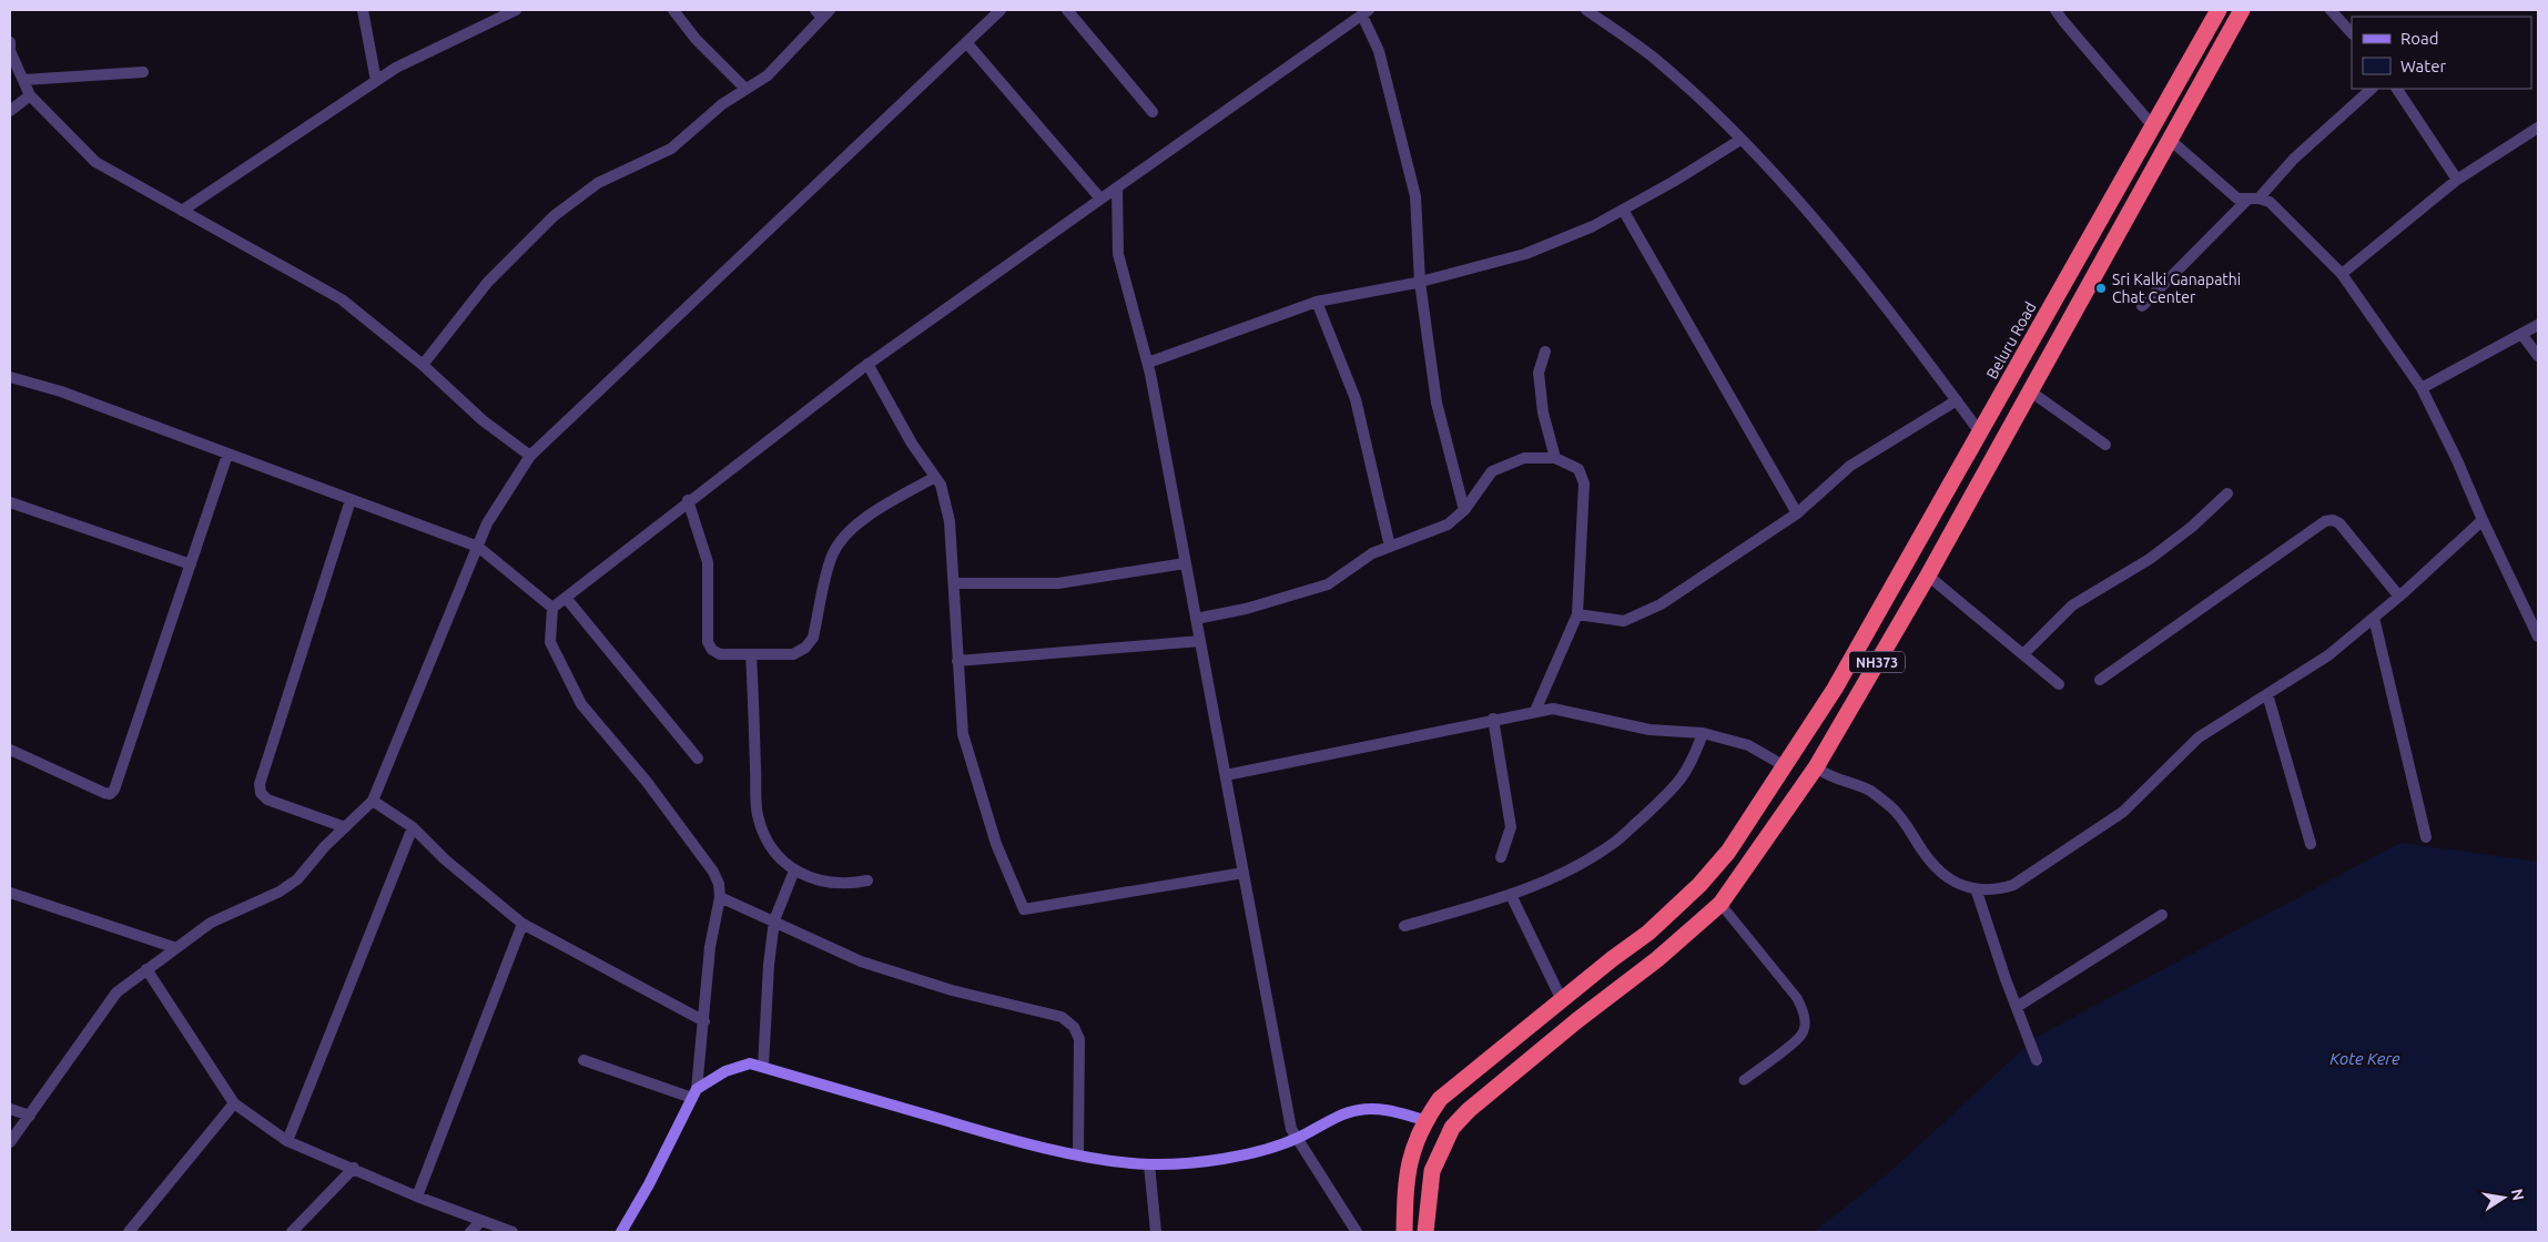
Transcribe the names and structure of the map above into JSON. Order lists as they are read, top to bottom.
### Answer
{
  "streets": {
    "highway": ["Beluru Road", "NH373"]
  },
  "crossings": [
    ["Beluru Road", "NH373"]
  ],
  "water": ["Kote Kere"],
  "places": ["Sri Kalki Ganapathi Chat Center"],
  "legend": ["Road", "Water"],
  "north": "right"
}
